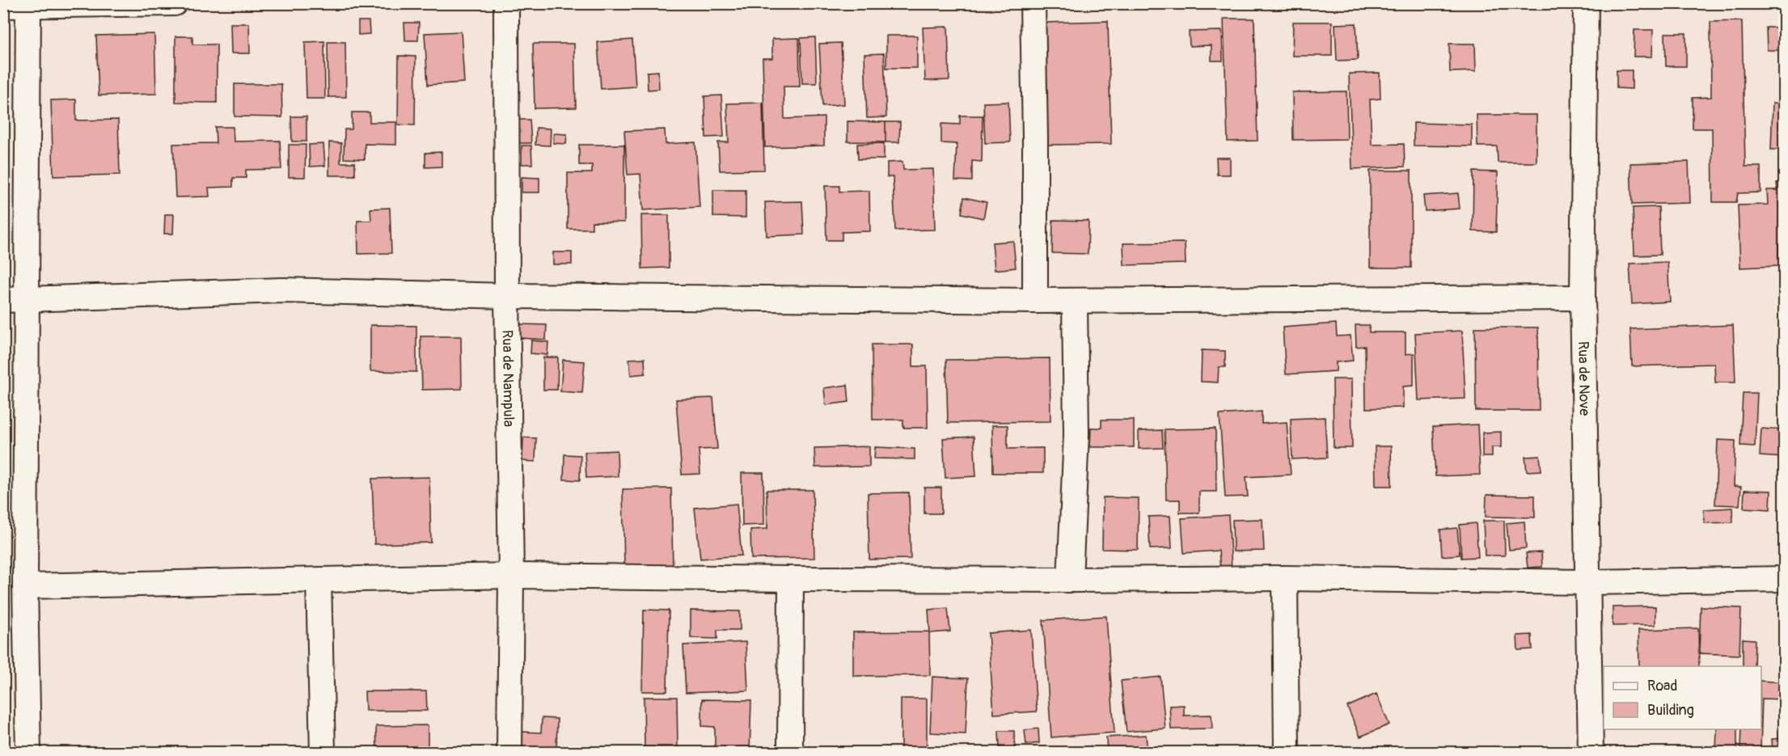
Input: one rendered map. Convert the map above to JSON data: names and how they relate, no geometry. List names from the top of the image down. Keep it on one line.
{"streets":{"street":["Rua de Nampula","Rua de Nove"]},"legend":["Road","Building"]}
